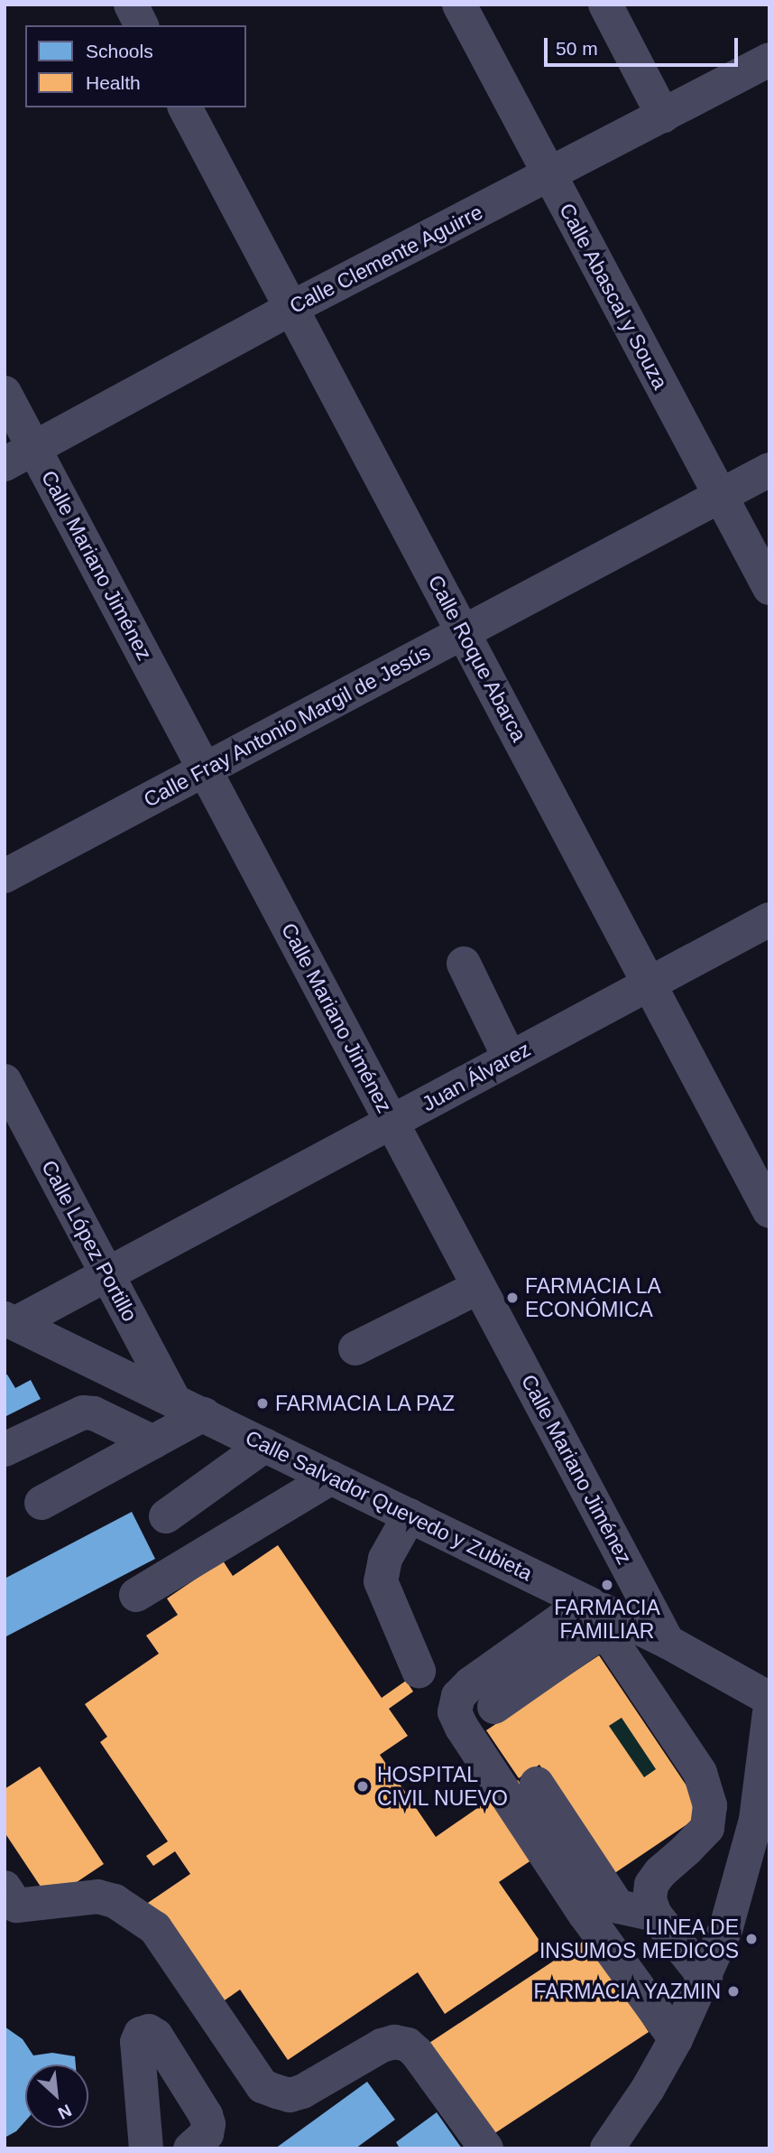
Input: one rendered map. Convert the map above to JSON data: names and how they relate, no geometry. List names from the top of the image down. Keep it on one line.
{"streets":{"street":["Calle Clemente Aguirre","Calle Abascal y Souza","Calle Mariano Jiménez","Calle Roque Abarca","Calle Fray Antonio Margil de Jesús","Juan Álvarez","Calle López Portillo","Calle Salvador Quevedo y Zubieta"]},"crossings":[["Calle Clemente Aguirre","Calle Abascal y Souza"],["Calle Clemente Aguirre","Calle Mariano Jiménez"],["Calle Clemente Aguirre","Calle Roque Abarca"],["Calle Abascal y Souza","Calle Fray Antonio Margil de Jesús"],["Calle Mariano Jiménez","Calle Fray Antonio Margil de Jesús"],["Calle Mariano Jiménez","Juan Álvarez"],["Calle Mariano Jiménez","Calle Salvador Quevedo y Zubieta"],["Calle Roque Abarca","Calle Fray Antonio Margil de Jesús"],["Calle Roque Abarca","Juan Álvarez"],["Juan Álvarez","Calle López Portillo"],["Juan Álvarez","Calle Salvador Quevedo y Zubieta"],["Calle López Portillo","Calle Salvador Quevedo y Zubieta"]],"places":["FARMACIA LA ECONÓMICA","FARMACIA LA PAZ","FARMACIA FAMILIAR","HOSPITAL CIVIL NUEVO","LINEA DE INSUMOS MEDICOS","FARMACIA YAZMIN"],"legend":["Schools","Health"],"scale_bar":"50 m","north":"bottom right"}
